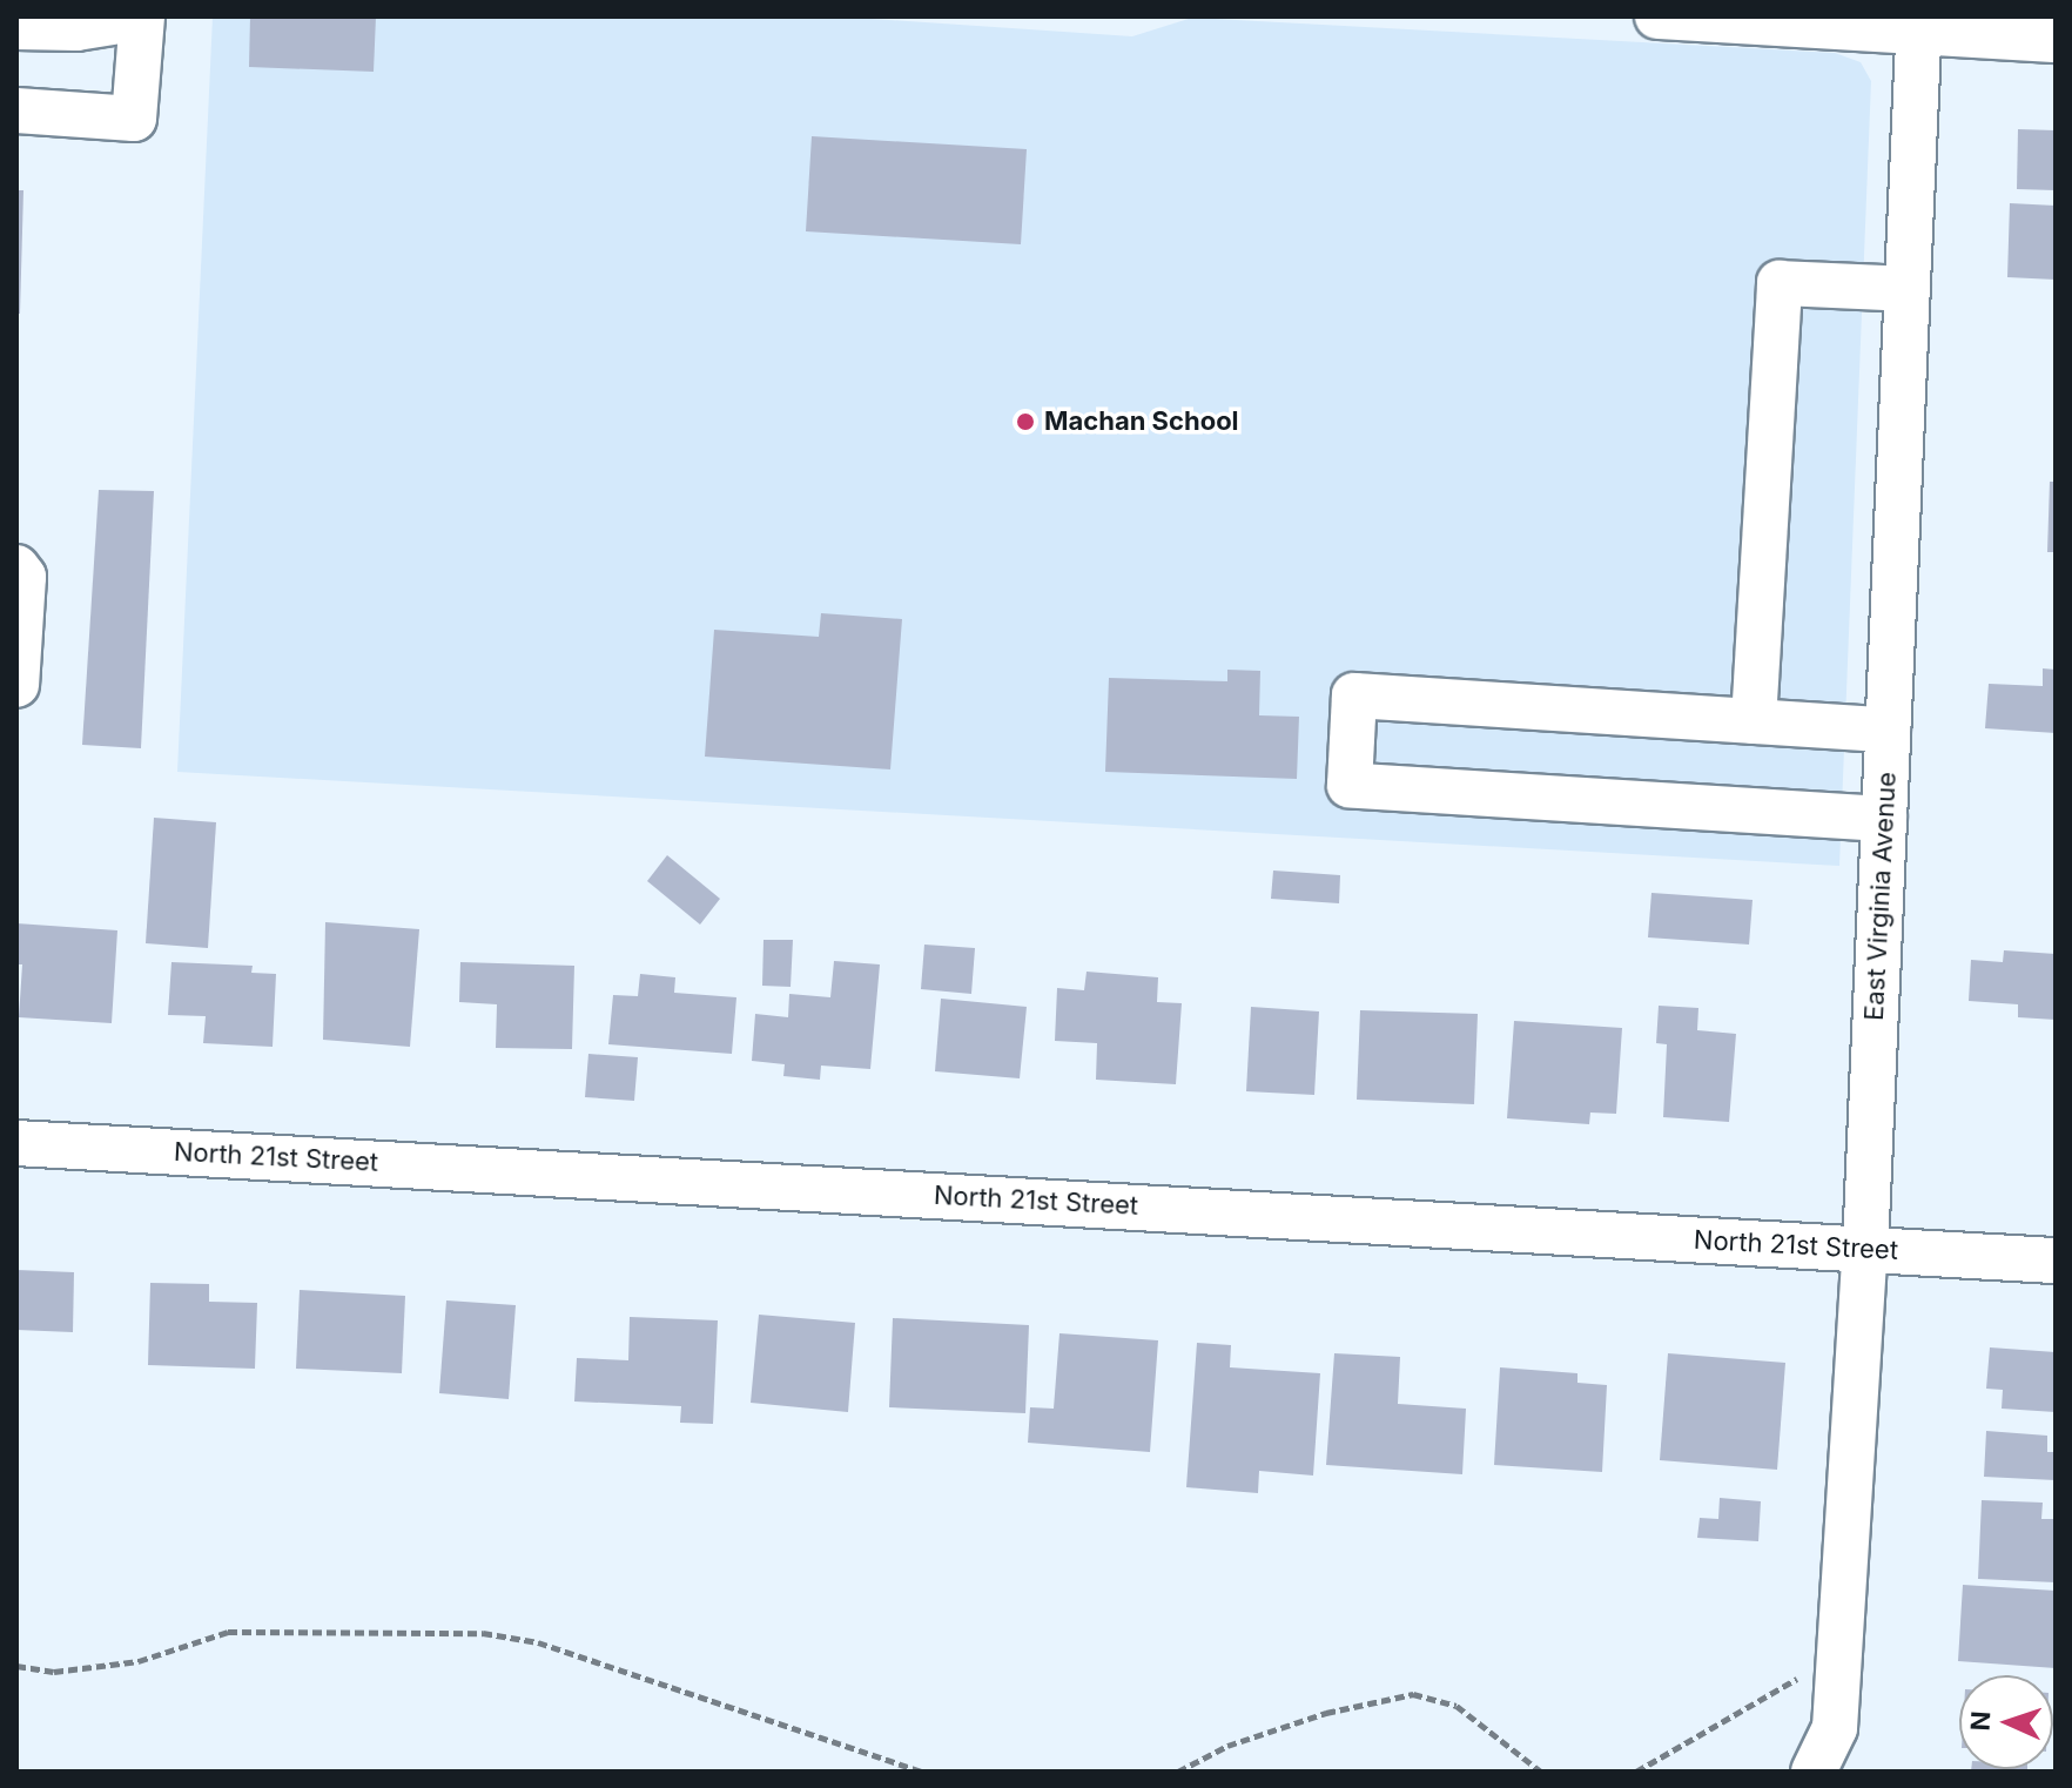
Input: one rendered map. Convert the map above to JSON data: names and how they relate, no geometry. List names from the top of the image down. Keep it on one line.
{"streets":{"street":["East Virginia Avenue","North 21st Street"]},"crossings":[["East Virginia Avenue","North 21st Street"]],"places":["Machan School"],"north":"left"}
